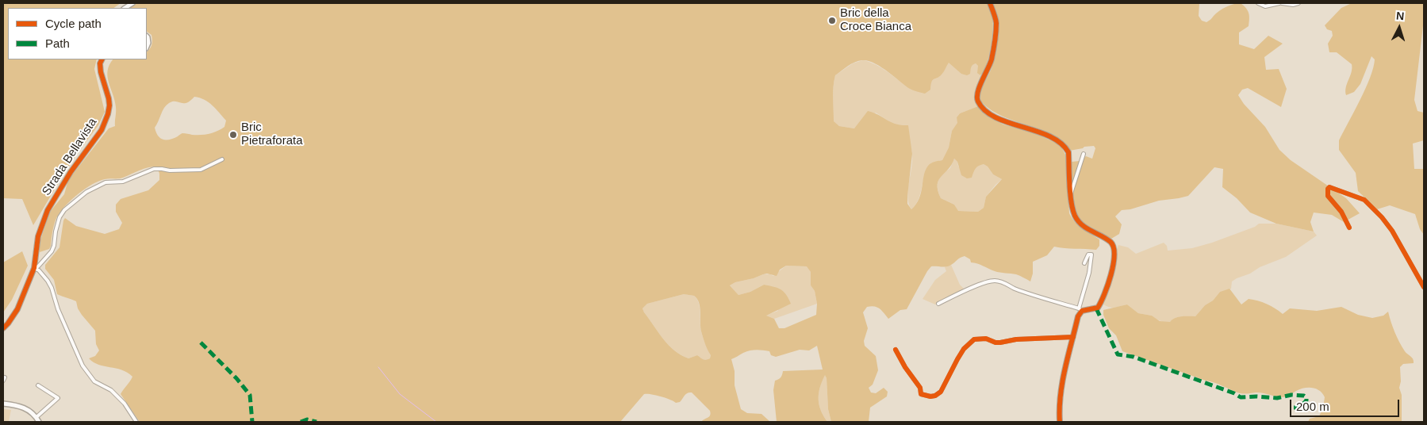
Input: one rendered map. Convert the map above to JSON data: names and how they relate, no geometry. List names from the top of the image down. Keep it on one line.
{"streets":{"street":["Strada Bellavista"]},"places":["Bric della Croce Bianca","Bric Pietraforata"],"legend":["Cycle path","Path"],"scale_bar":"200 m","north":"top"}
